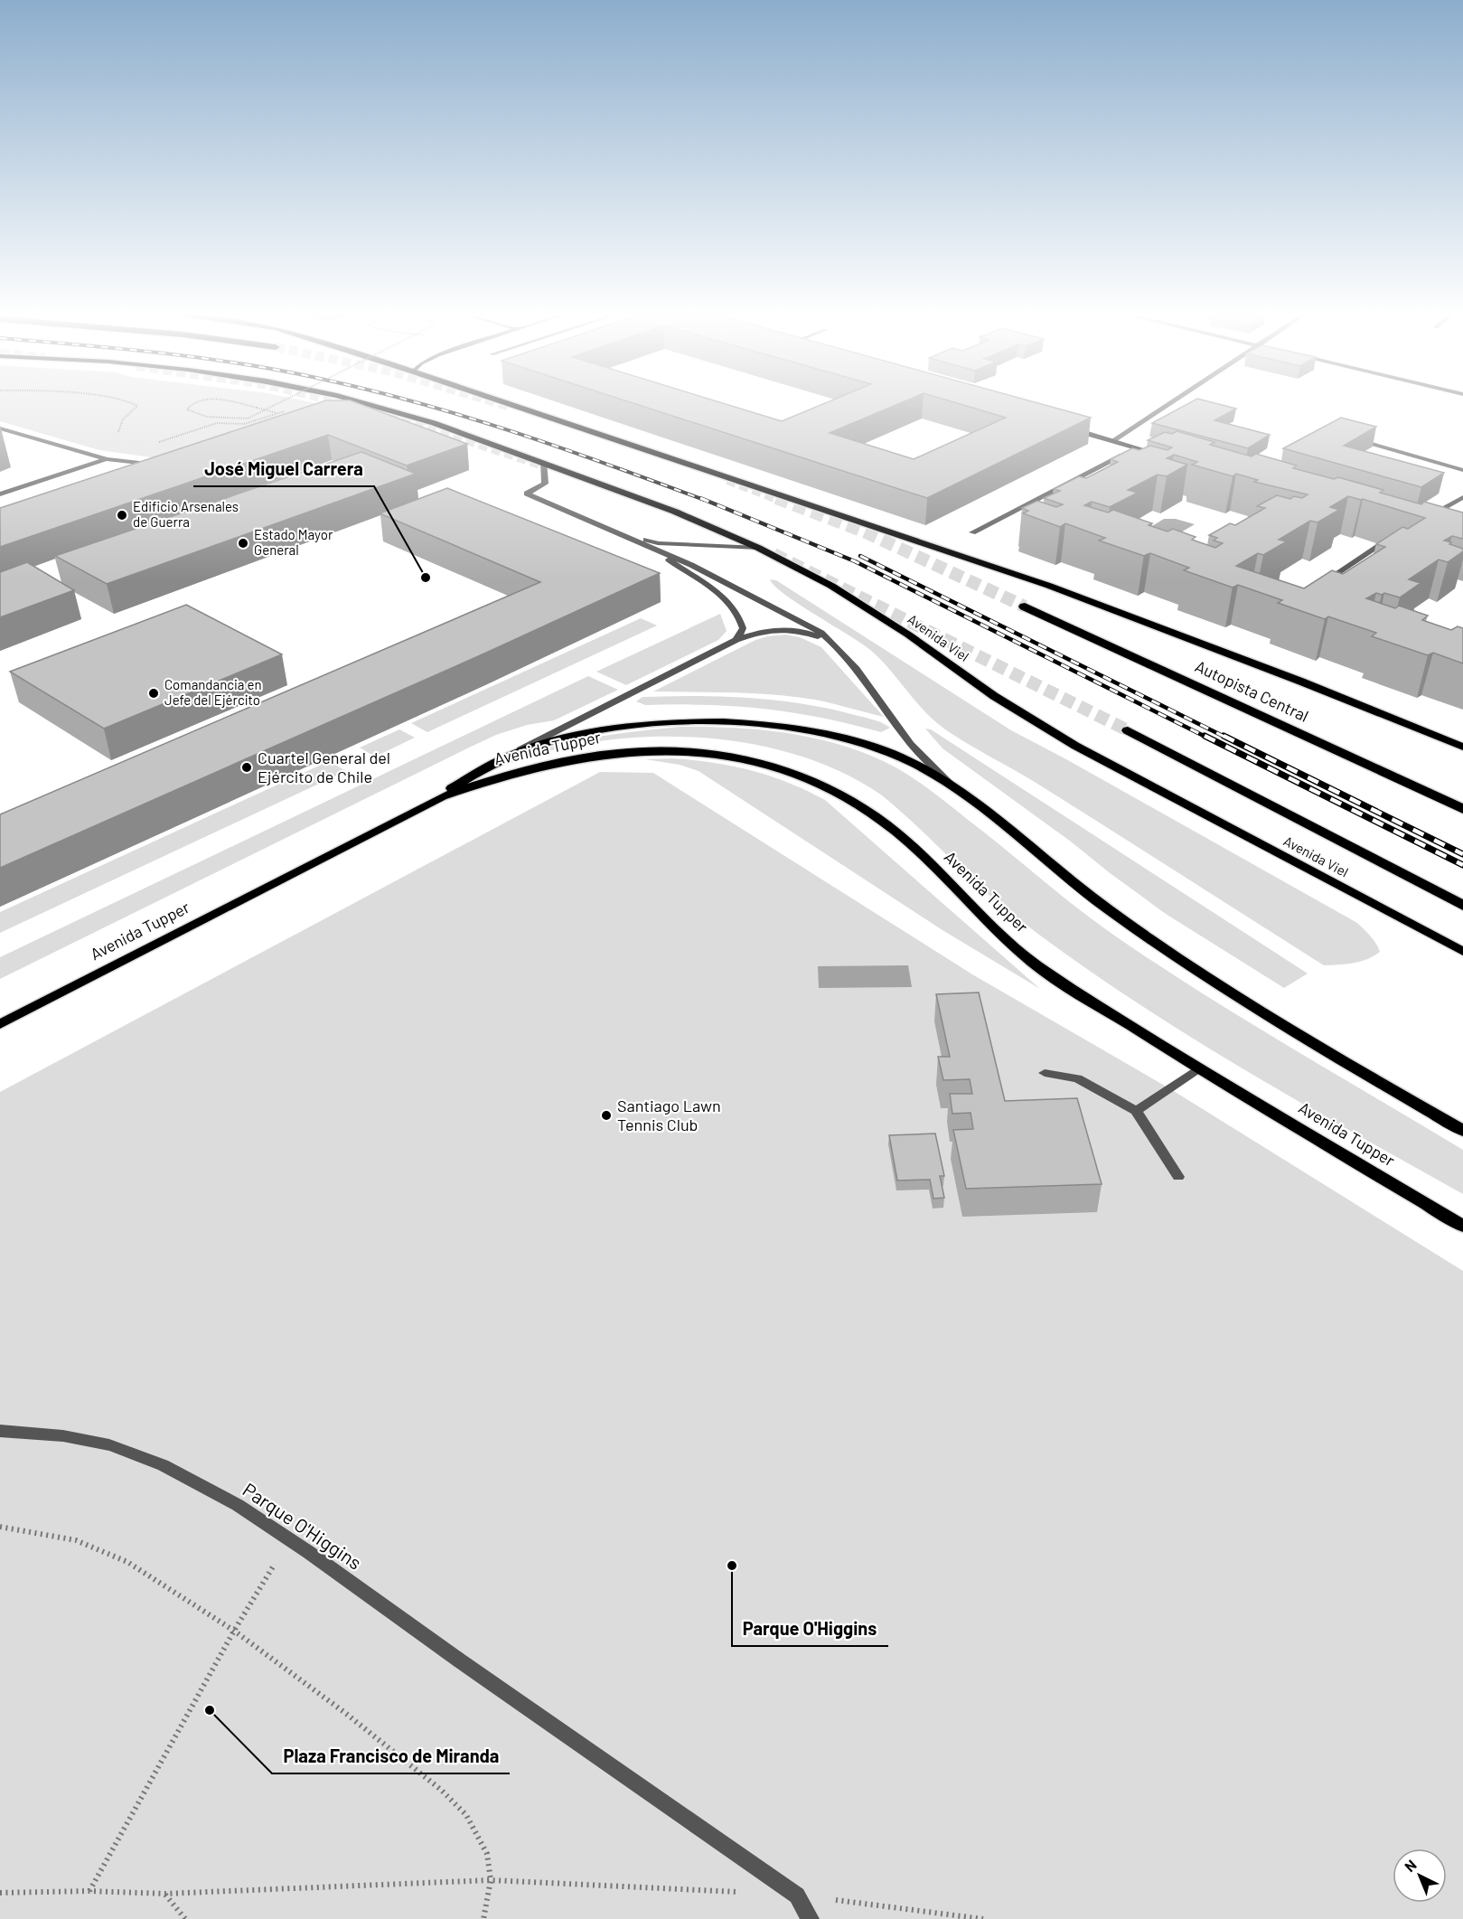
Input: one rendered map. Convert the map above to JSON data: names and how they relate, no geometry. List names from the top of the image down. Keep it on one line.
{"streets":{"highway":["Autopista Central"],"main road":["Avenida Viel","Avenida Tupper"],"street":["Parque O'Higgins"]},"places":["Edificio Arsenales de Guerra","Estado Mayor General","José Miguel Carrera","Comandancia en Jefe del Ejército","Cuartel General del Ejército de Chile","Santiago Lawn Tennis Club","Parque O'Higgins","Plaza Francisco de Miranda"],"north":"top left"}
